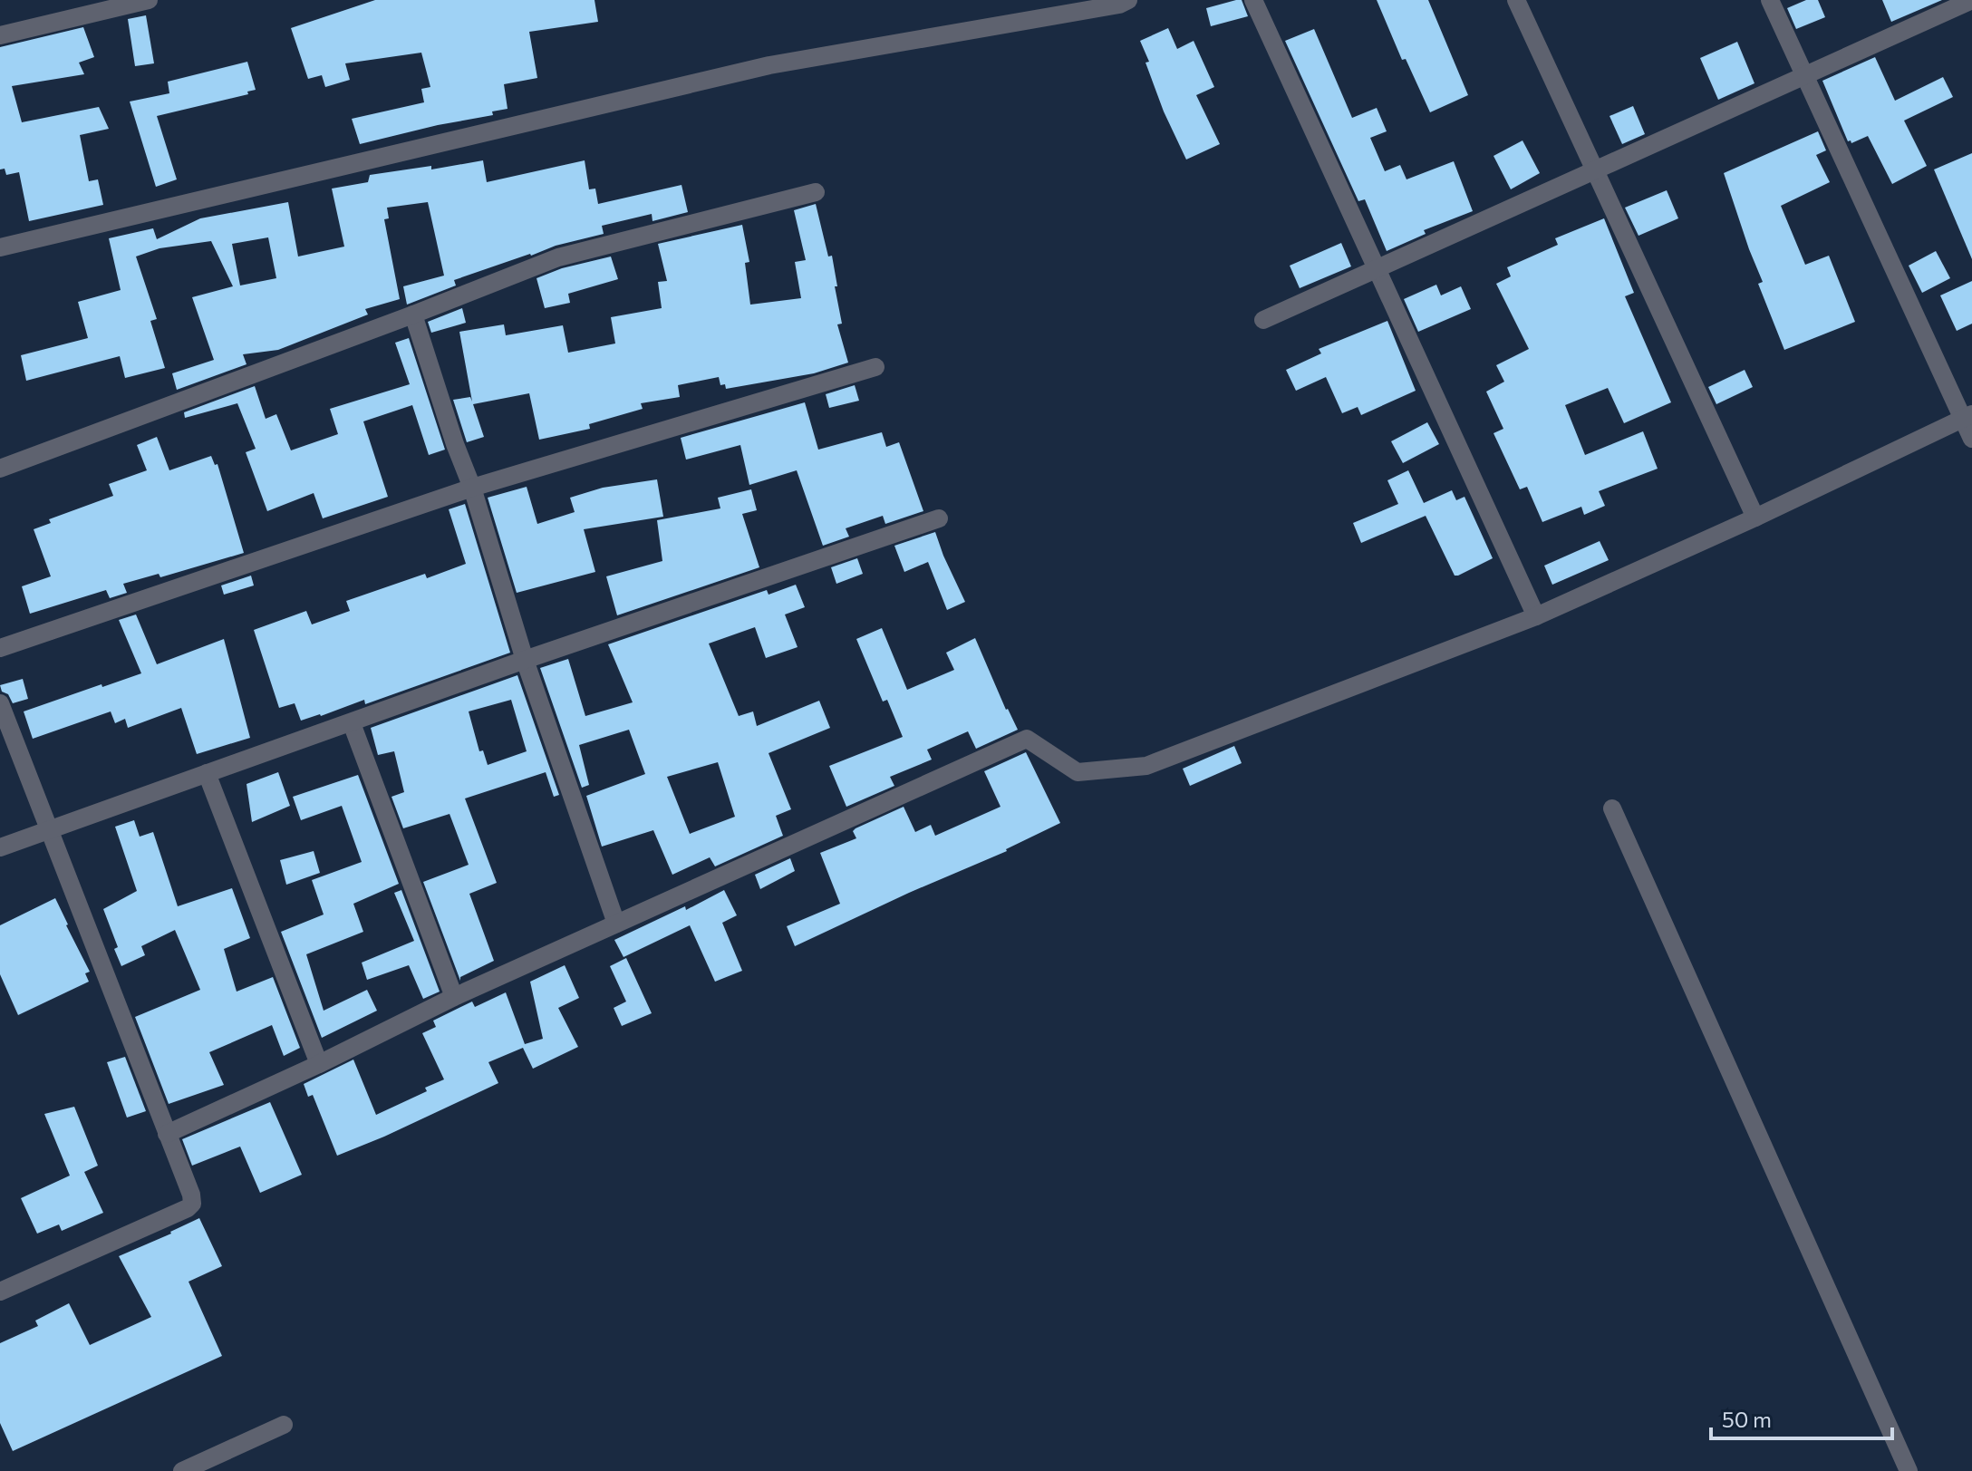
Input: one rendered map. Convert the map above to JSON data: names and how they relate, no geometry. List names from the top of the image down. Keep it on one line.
{"scale_bar":"50 m"}
